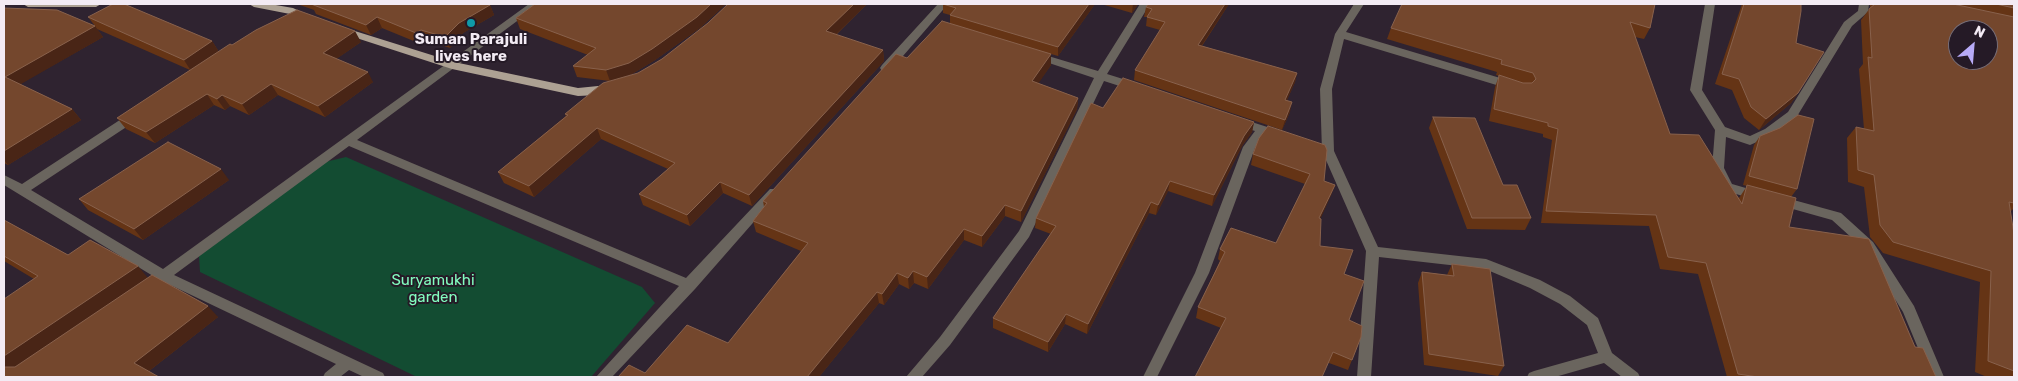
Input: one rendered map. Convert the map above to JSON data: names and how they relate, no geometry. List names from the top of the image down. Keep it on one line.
{"parks":["Suryamukhi garden"],"places":["Suman Parajuli lives here"],"north":"top right"}
